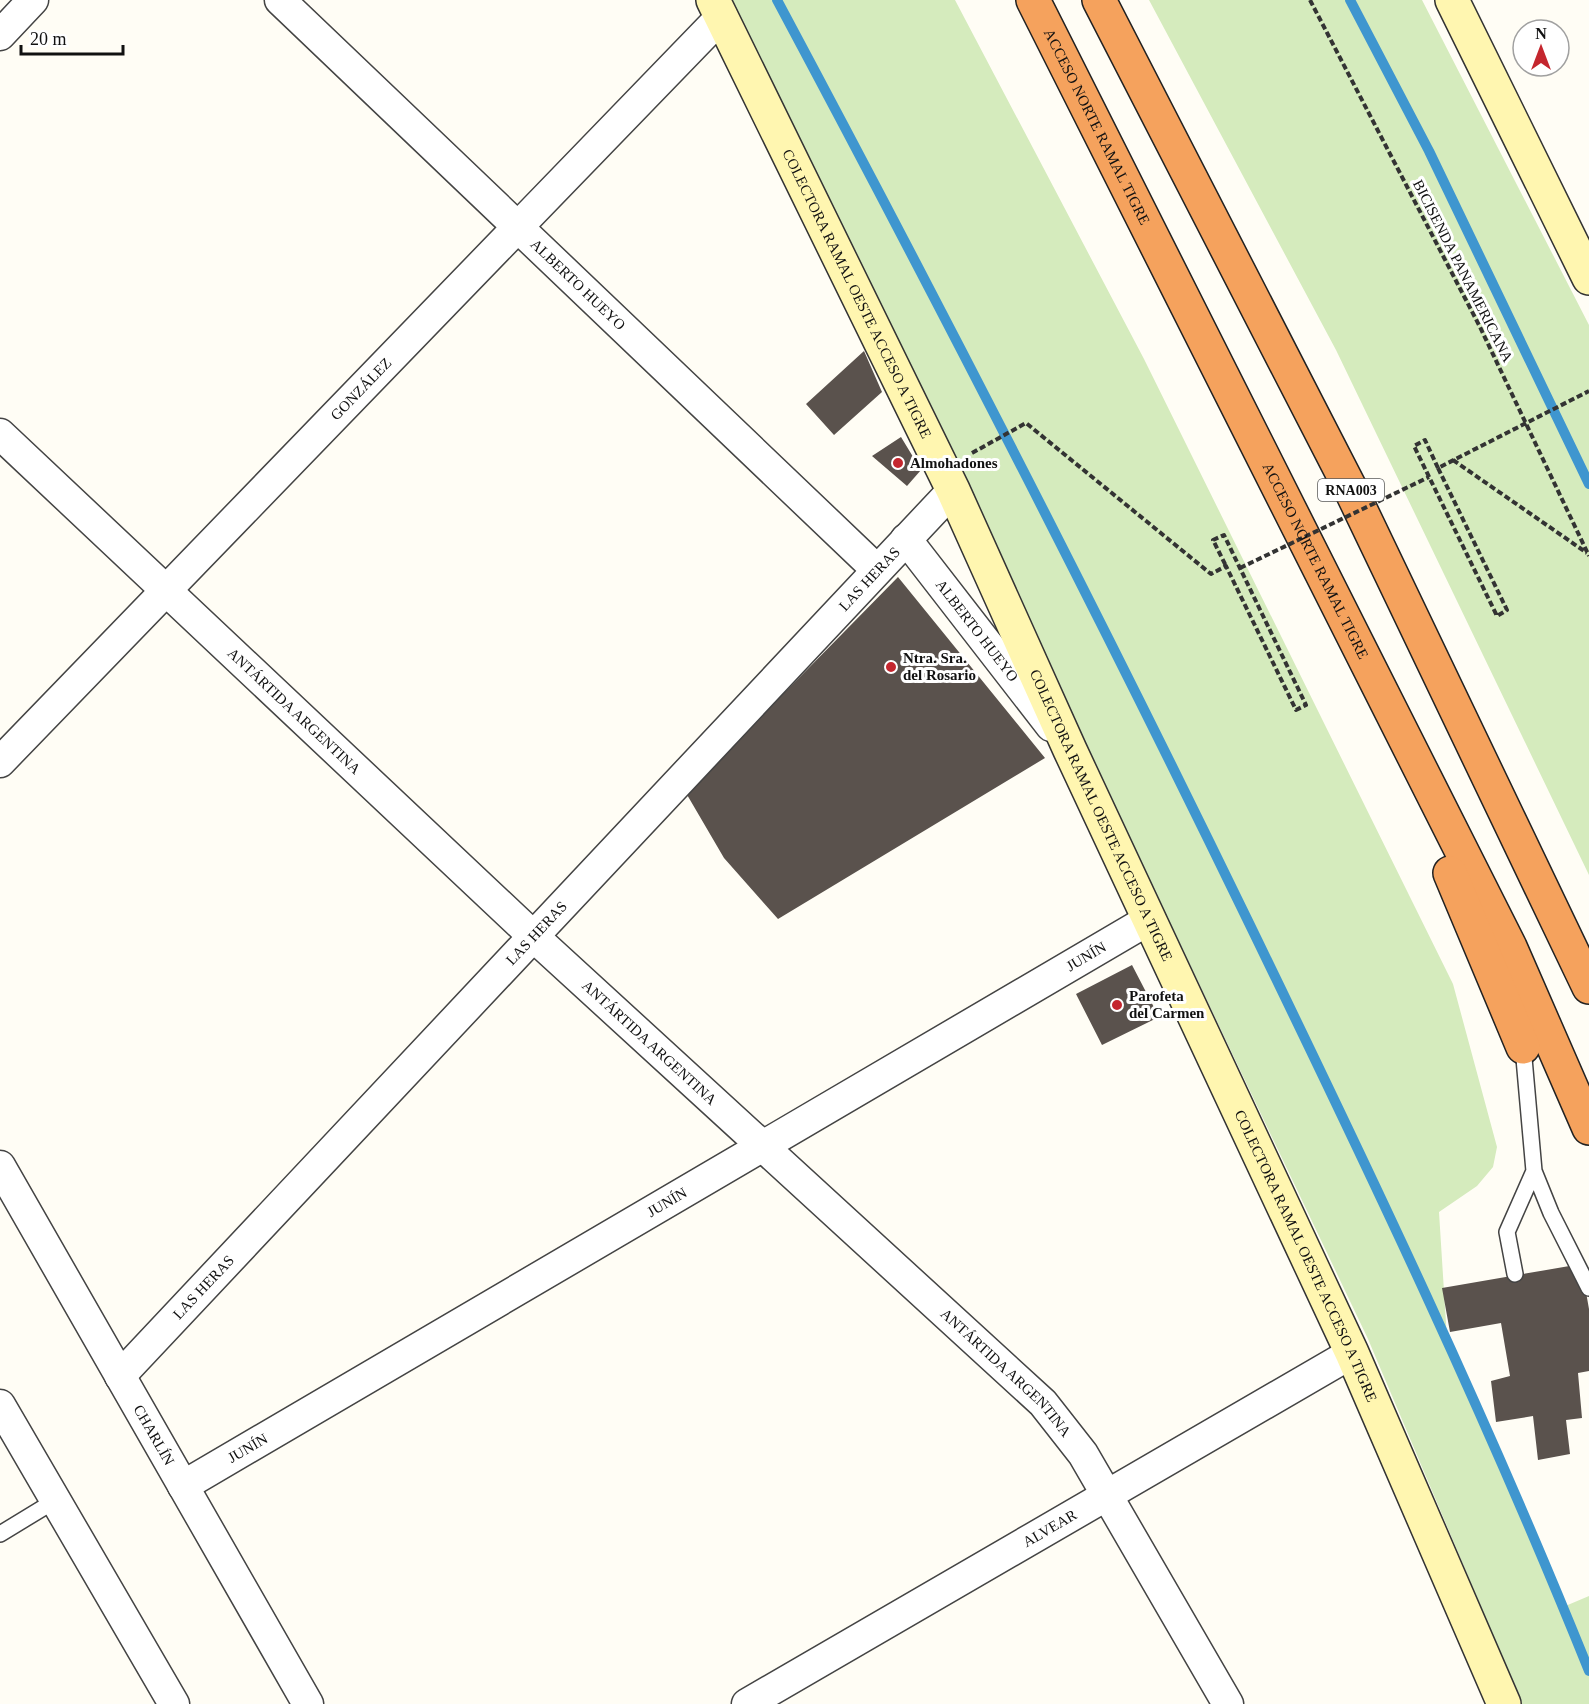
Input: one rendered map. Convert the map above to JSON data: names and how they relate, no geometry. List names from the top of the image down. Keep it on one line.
{"streets":{"highway":["ACCESO NORTE RAMAL TIGRE","RNA003"],"street":["ALBERTO HUEYO","COLECTORA RAMAL OESTE ACCESO A TIGRE","GONZÁLEZ","LAS HERAS","ANTÁRTIDA ARGENTINA","JUNÍN","CHARLÍN","ALVEAR"],"path":["BICISENDA PANAMERICANA"]},"crossings":[["ALBERTO HUEYO","COLECTORA RAMAL OESTE ACCESO A TIGRE"],["ALBERTO HUEYO","GONZÁLEZ"],["ALBERTO HUEYO","LAS HERAS"],["COLECTORA RAMAL OESTE ACCESO A TIGRE","GONZÁLEZ"],["COLECTORA RAMAL OESTE ACCESO A TIGRE","LAS HERAS"],["COLECTORA RAMAL OESTE ACCESO A TIGRE","JUNÍN"],["COLECTORA RAMAL OESTE ACCESO A TIGRE","ALVEAR"],["GONZÁLEZ","ANTÁRTIDA ARGENTINA"],["LAS HERAS","ANTÁRTIDA ARGENTINA"],["LAS HERAS","CHARLÍN"],["ANTÁRTIDA ARGENTINA","JUNÍN"],["ANTÁRTIDA ARGENTINA","ALVEAR"],["JUNÍN","CHARLÍN"]],"places":["Almohadones","Ntra. Sra. del Rosario","Parofeta del Carmen"],"scale_bar":"20 m","north":"top"}
